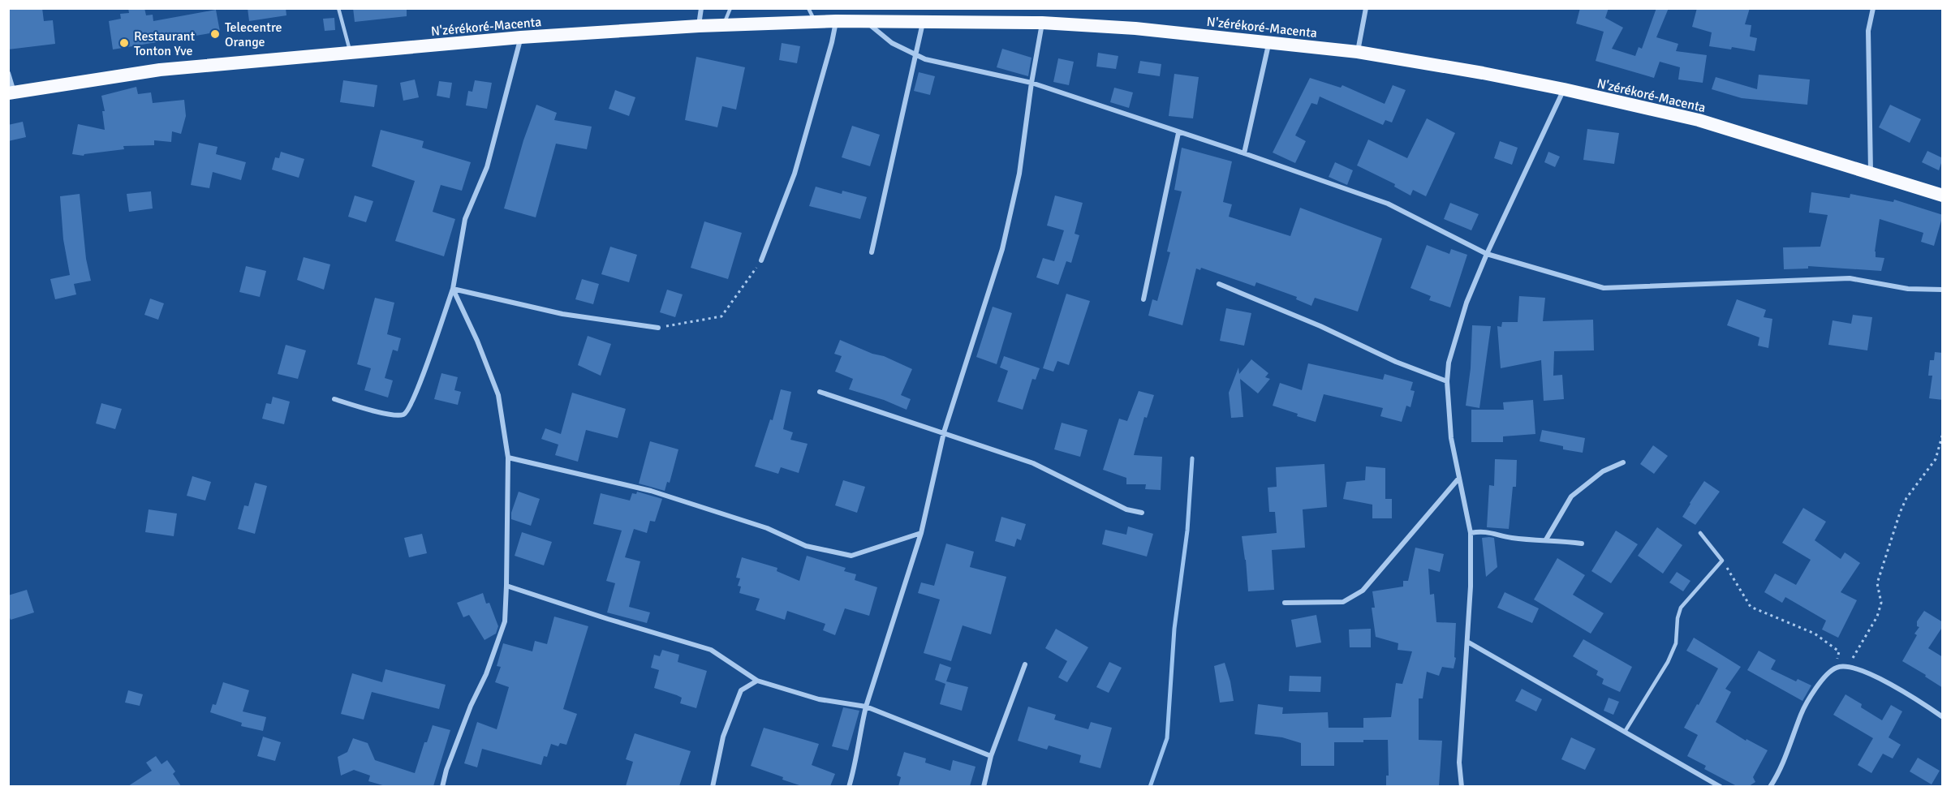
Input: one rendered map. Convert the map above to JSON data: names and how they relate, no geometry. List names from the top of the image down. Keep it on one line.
{"streets":{"highway":["N'zérékoré-Macenta"]},"places":["Telecentre Orange","Restaurant Tonton Yve"]}
